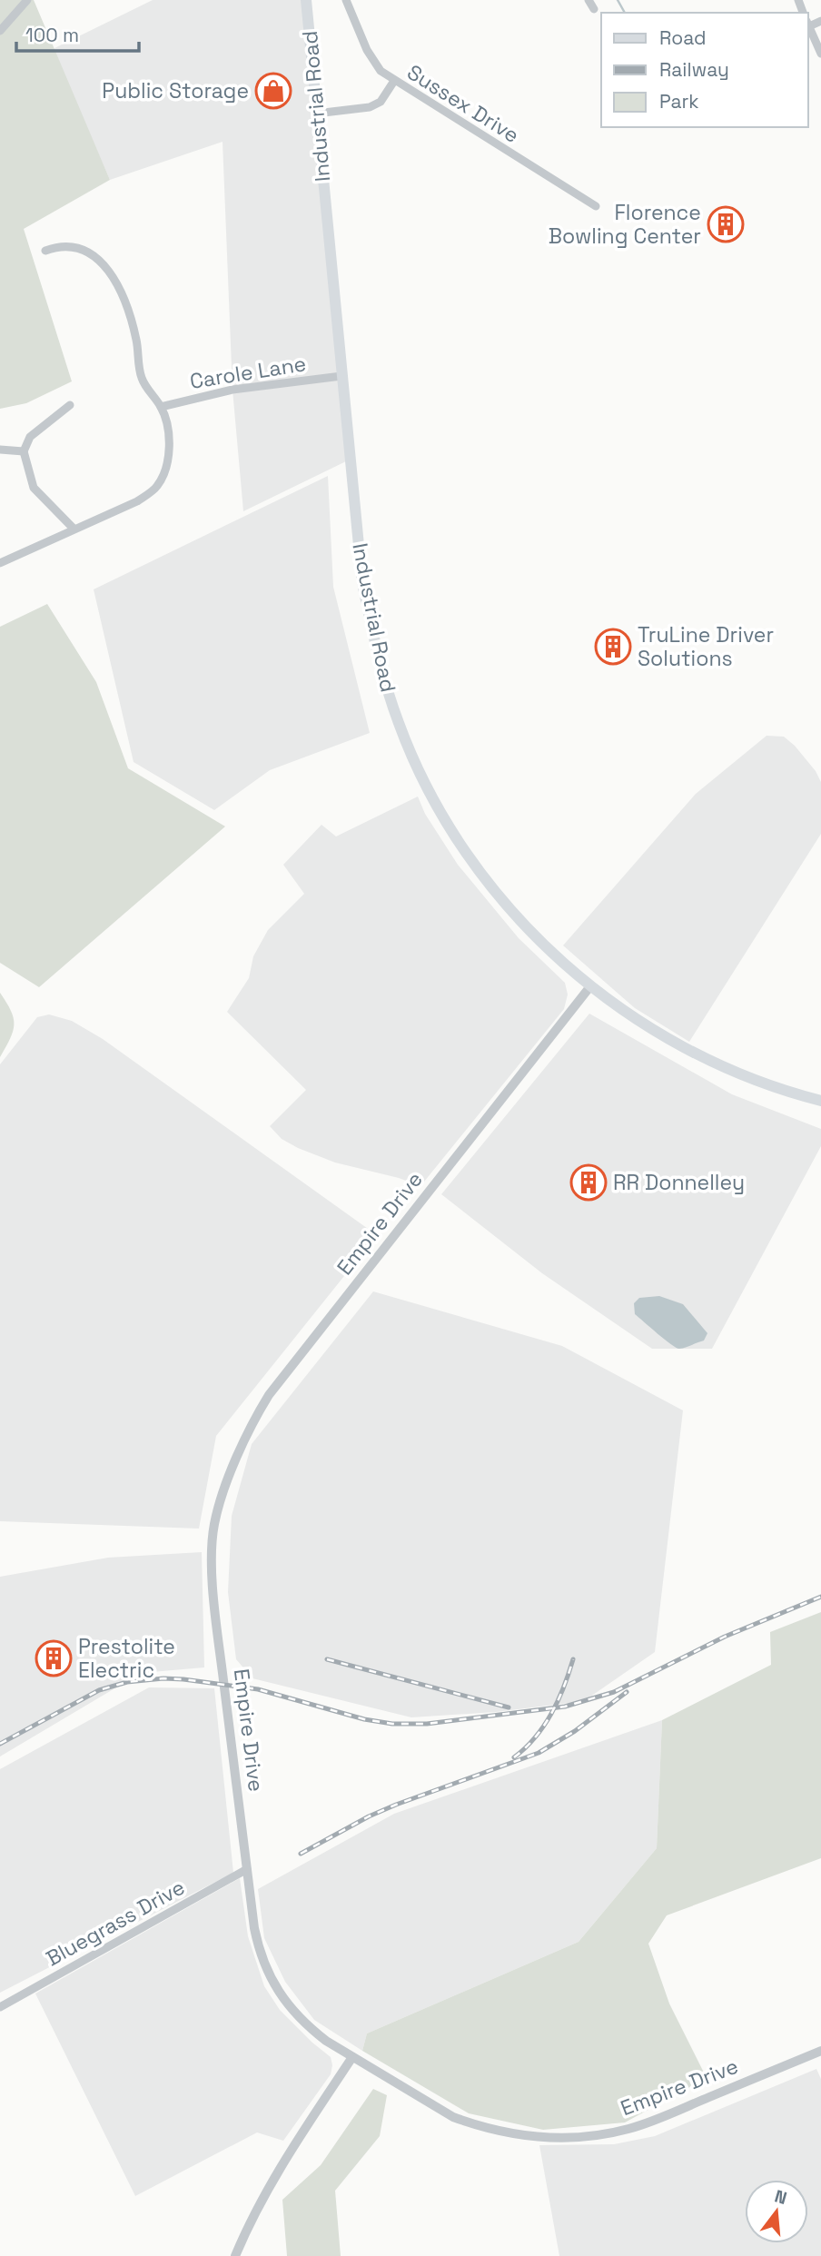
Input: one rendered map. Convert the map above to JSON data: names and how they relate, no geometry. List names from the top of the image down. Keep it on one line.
{"streets":{"main road":["Industrial Road"],"street":["Sussex Drive","Carole Lane","Empire Drive","Bluegrass Drive"]},"crossings":[["Industrial Road","Carole Lane"],["Industrial Road","Empire Drive"],["Empire Drive","Bluegrass Drive"]],"places":{"shop":["Public Storage"],"building":["Florence Bowling Center","TruLine Driver Solutions","RR Donnelley","Prestolite Electric"]},"legend":["Road","Railway","Park"],"scale_bar":"100 m","north":"top"}
